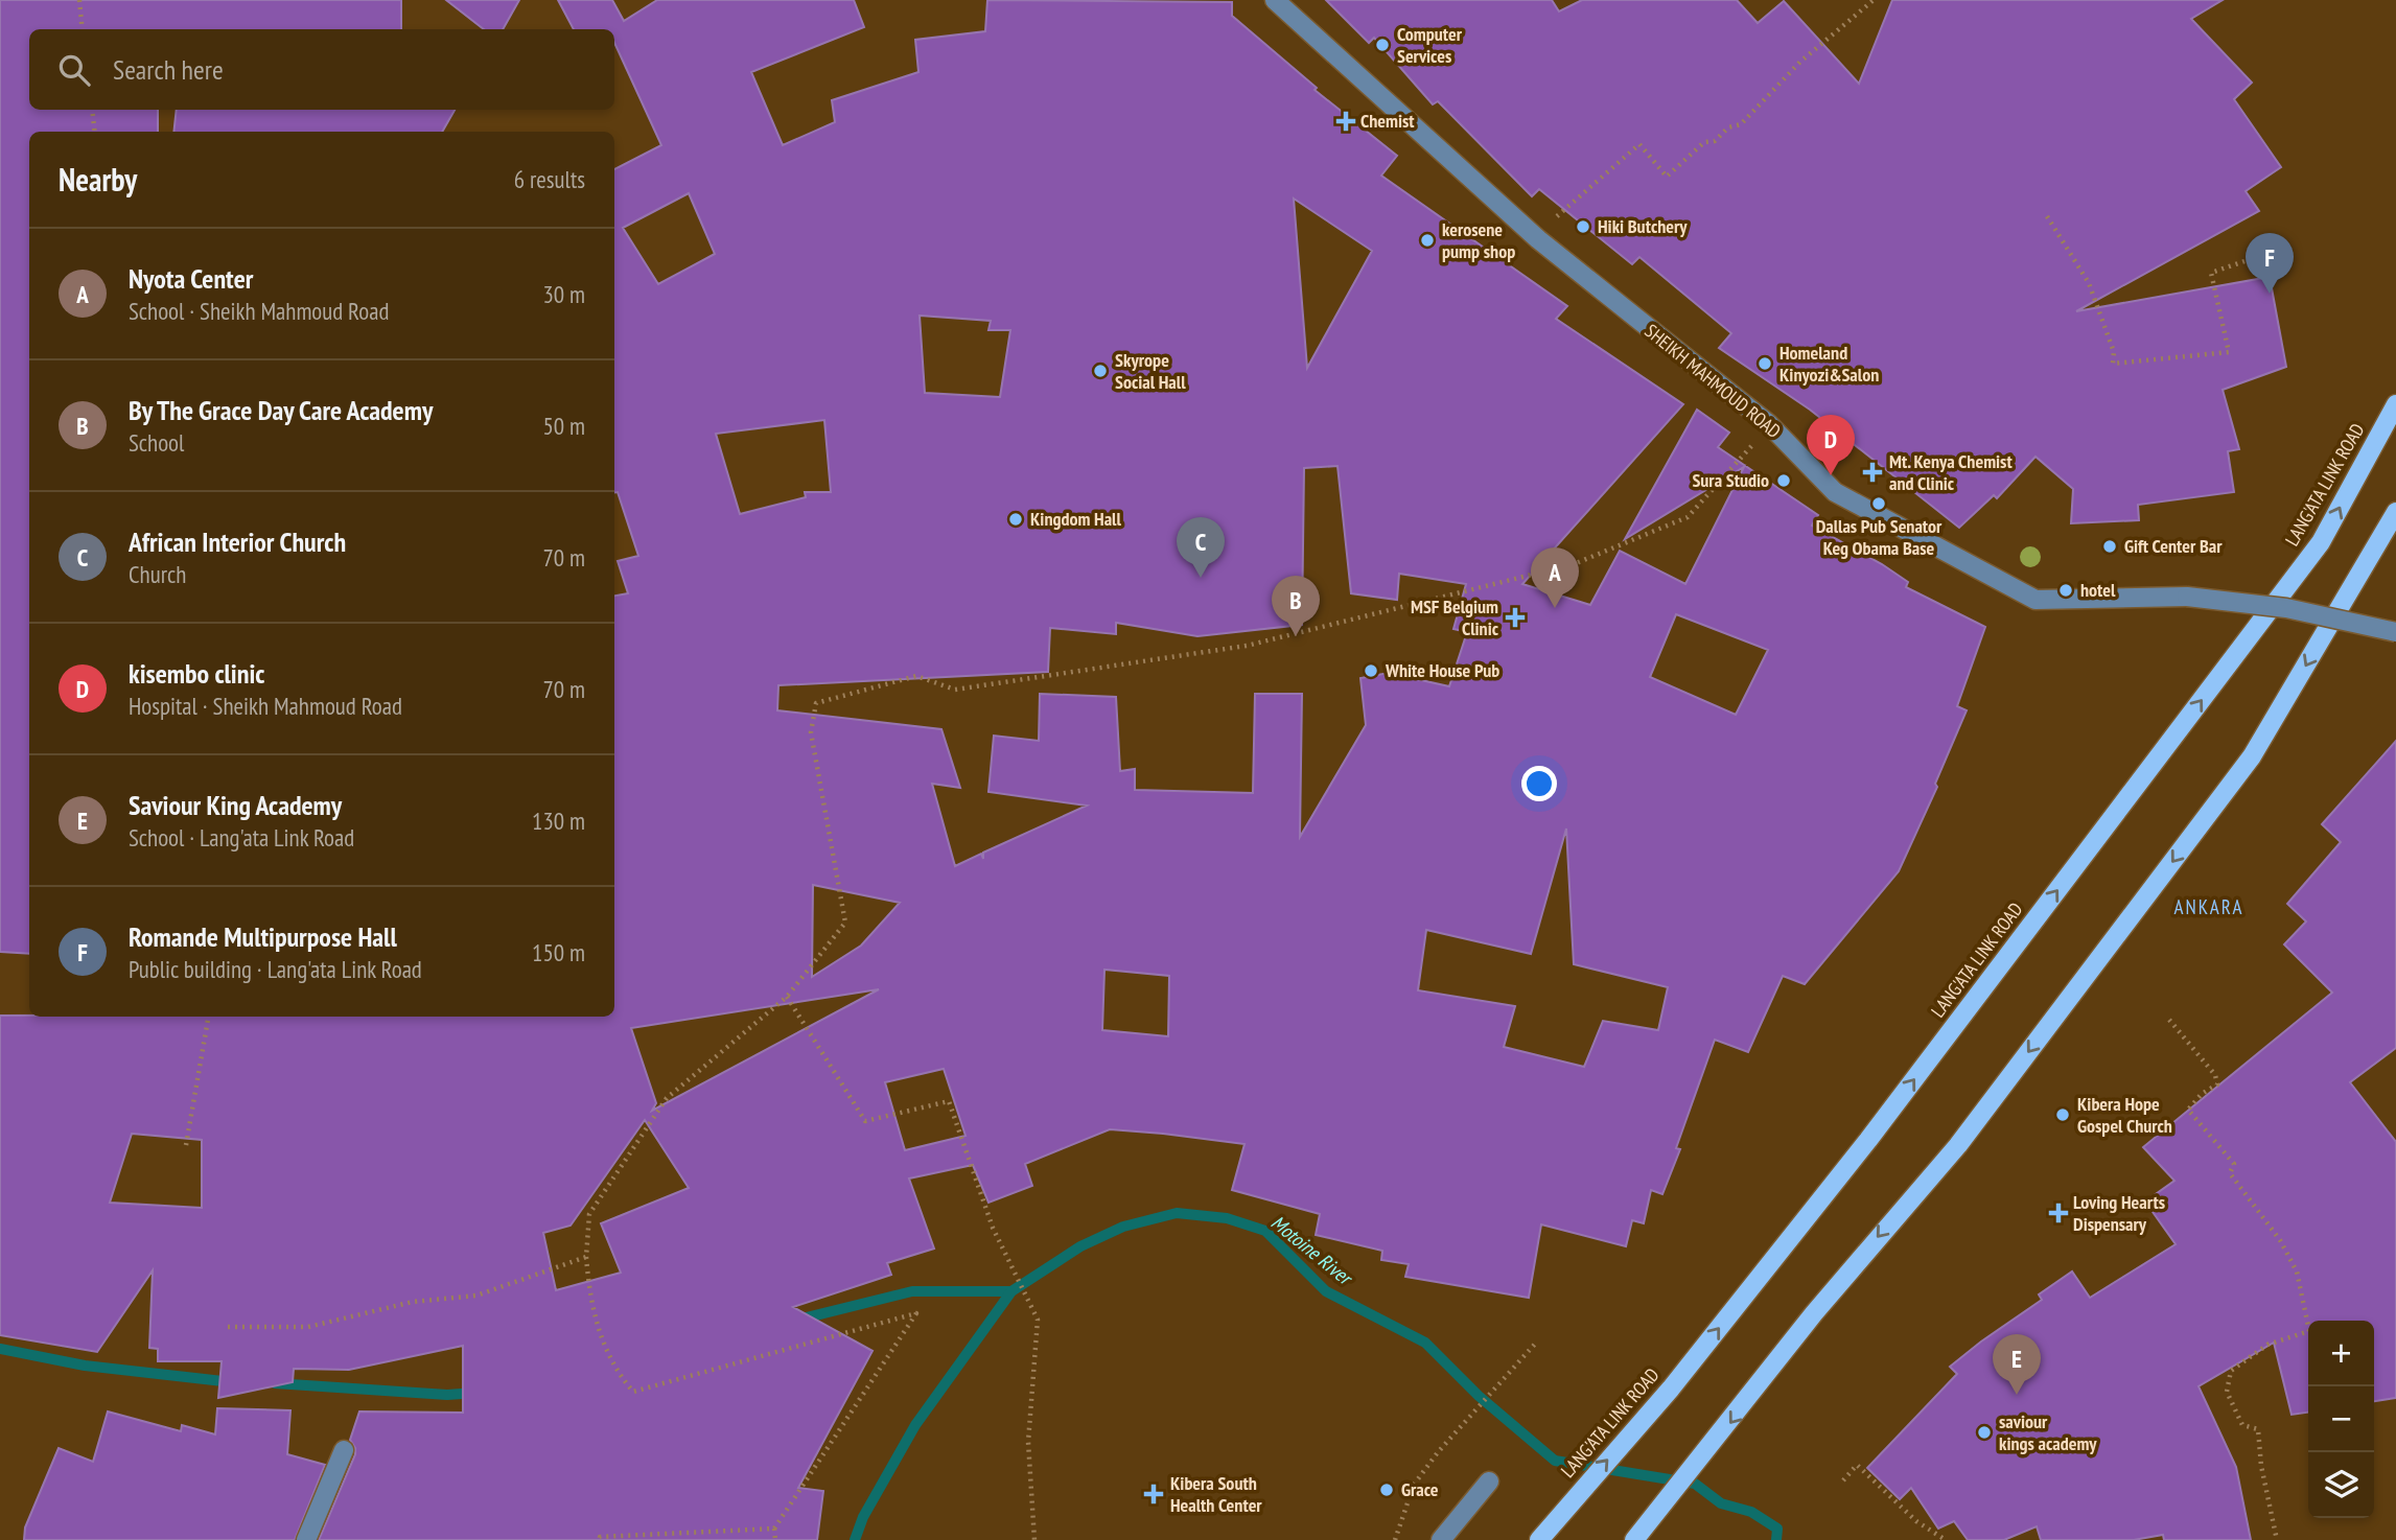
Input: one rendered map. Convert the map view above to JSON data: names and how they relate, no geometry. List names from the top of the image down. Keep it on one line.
{"streets":{"main road":["LANG'ATA LINK ROAD"],"street":["SHEIKH MAHMOUD ROAD"]},"districts":["ANKARA"],"water":["Motoine River"],"places":{"other":["Computer Services","Hiki Butchery","kerosene pump shop","Homeland Kinyozi&Salon","Skyrope Social Hall","Sura Studio","Dallas Pub Senator Keg Obama Base","Kingdom Hall","Gift Center Bar","hotel","White House Pub","Kibera Hope Gospel Church","saviour kings academy","Grace"],"health":["Chemist","Mt. Kenya Chemist and Clinic","MSF Belgium Clinic","Loving Hearts Dispensary","Kibera South Health Center"]},"page":{"search":"Search here","heading":["Nearby","6 results"],"list":[{"mark":"A","name":"Nyota Center","note":"School · Sheikh Mahmoud Road","value":"30 m"},{"mark":"B","name":"By The Grace Day Care Academy","note":"School","value":"50 m"},{"mark":"C","name":"African Interior Church","note":"Church","value":"70 m"},{"mark":"D","name":"kisembo clinic","note":"Hospital · Sheikh Mahmoud Road","value":"70 m"},{"mark":"E","name":"Saviour King Academy","note":"School · Lang'ata Link Road","value":"130 m"},{"mark":"F","name":"Romande Multipurpose Hall","note":"Public building · Lang'ata Link Road","value":"150 m"}],"pins":["F","D","C","A","B","E"],"map_buttons":["+","−"]}}
